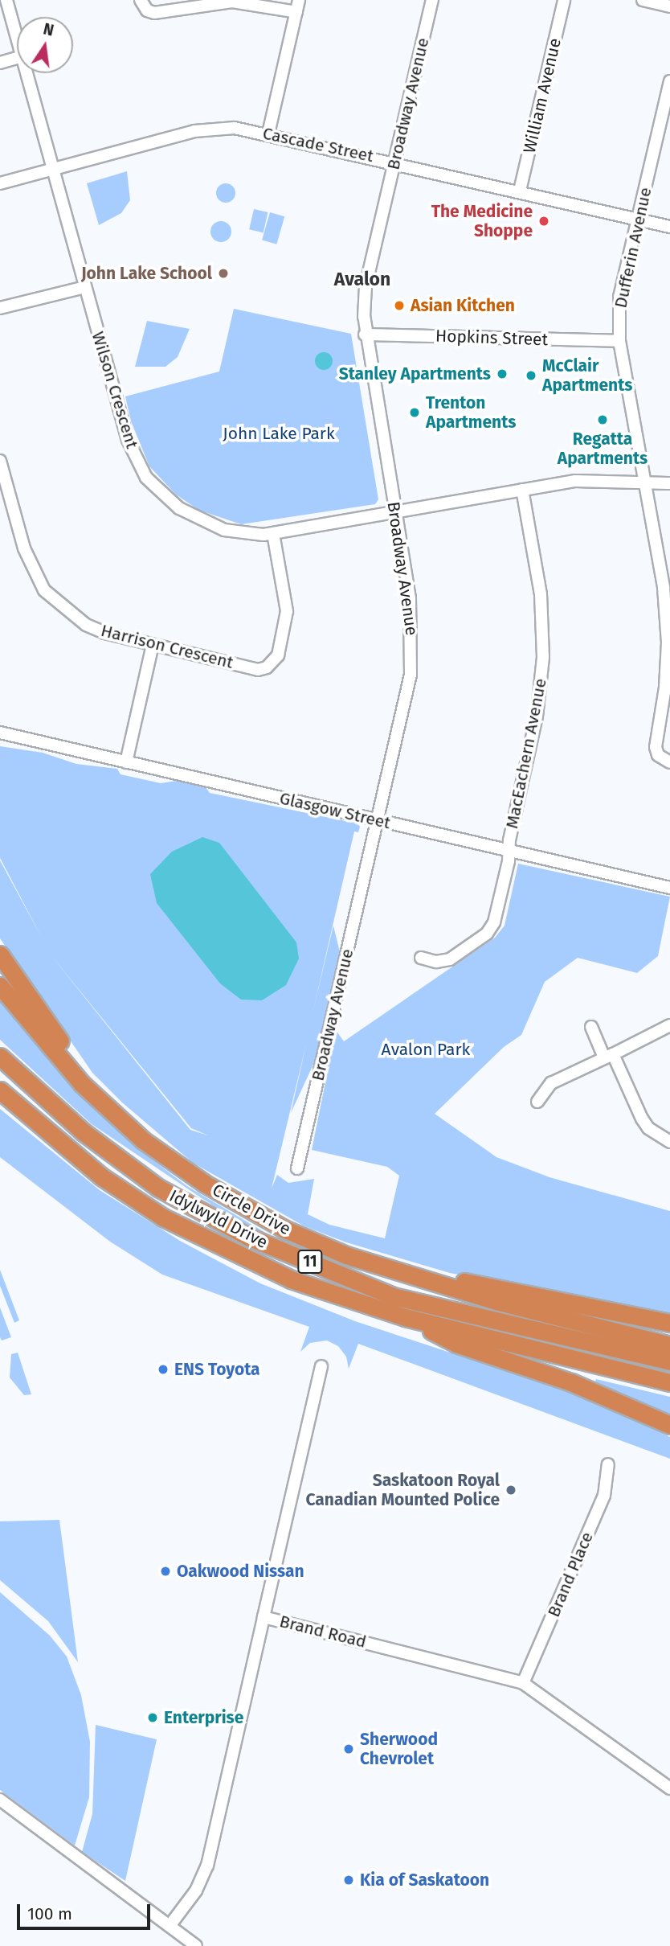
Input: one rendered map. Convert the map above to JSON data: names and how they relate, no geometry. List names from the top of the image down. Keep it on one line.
{"streets":{"highway":["Circle Drive","Idylwyld Drive","11"],"street":["William Avenue","Broadway Avenue","Cascade Street","Dufferin Avenue","Hopkins Street","Wilson Crescent","Harrison Crescent","MacEachern Avenue","Glasgow Street","Brand Place","Brand Road"]},"crossings":[["William Avenue","Cascade Street"],["Broadway Avenue","Cascade Street"],["Broadway Avenue","Hopkins Street"],["Broadway Avenue","Wilson Crescent"],["Broadway Avenue","Glasgow Street"],["Cascade Street","Dufferin Avenue"],["Cascade Street","Wilson Crescent"],["Dufferin Avenue","Hopkins Street"],["Dufferin Avenue","Wilson Crescent"],["Wilson Crescent","Harrison Crescent"],["Wilson Crescent","MacEachern Avenue"],["MacEachern Avenue","Glasgow Street"],["Brand Place","Brand Road"]],"districts":["Avalon"],"parks":["John Lake Park","Avalon Park"],"places":["The Medicine Shoppe","John Lake School","Asian Kitchen","Stanley Apartments","McClair Apartments","Trenton Apartments","Regatta Apartments","ENS Toyota","Saskatoon Royal Canadian Mounted Police","Oakwood Nissan","Enterprise","Sherwood Chevrolet","Kia of Saskatoon"],"scale_bar":"100 m","north":"top"}
